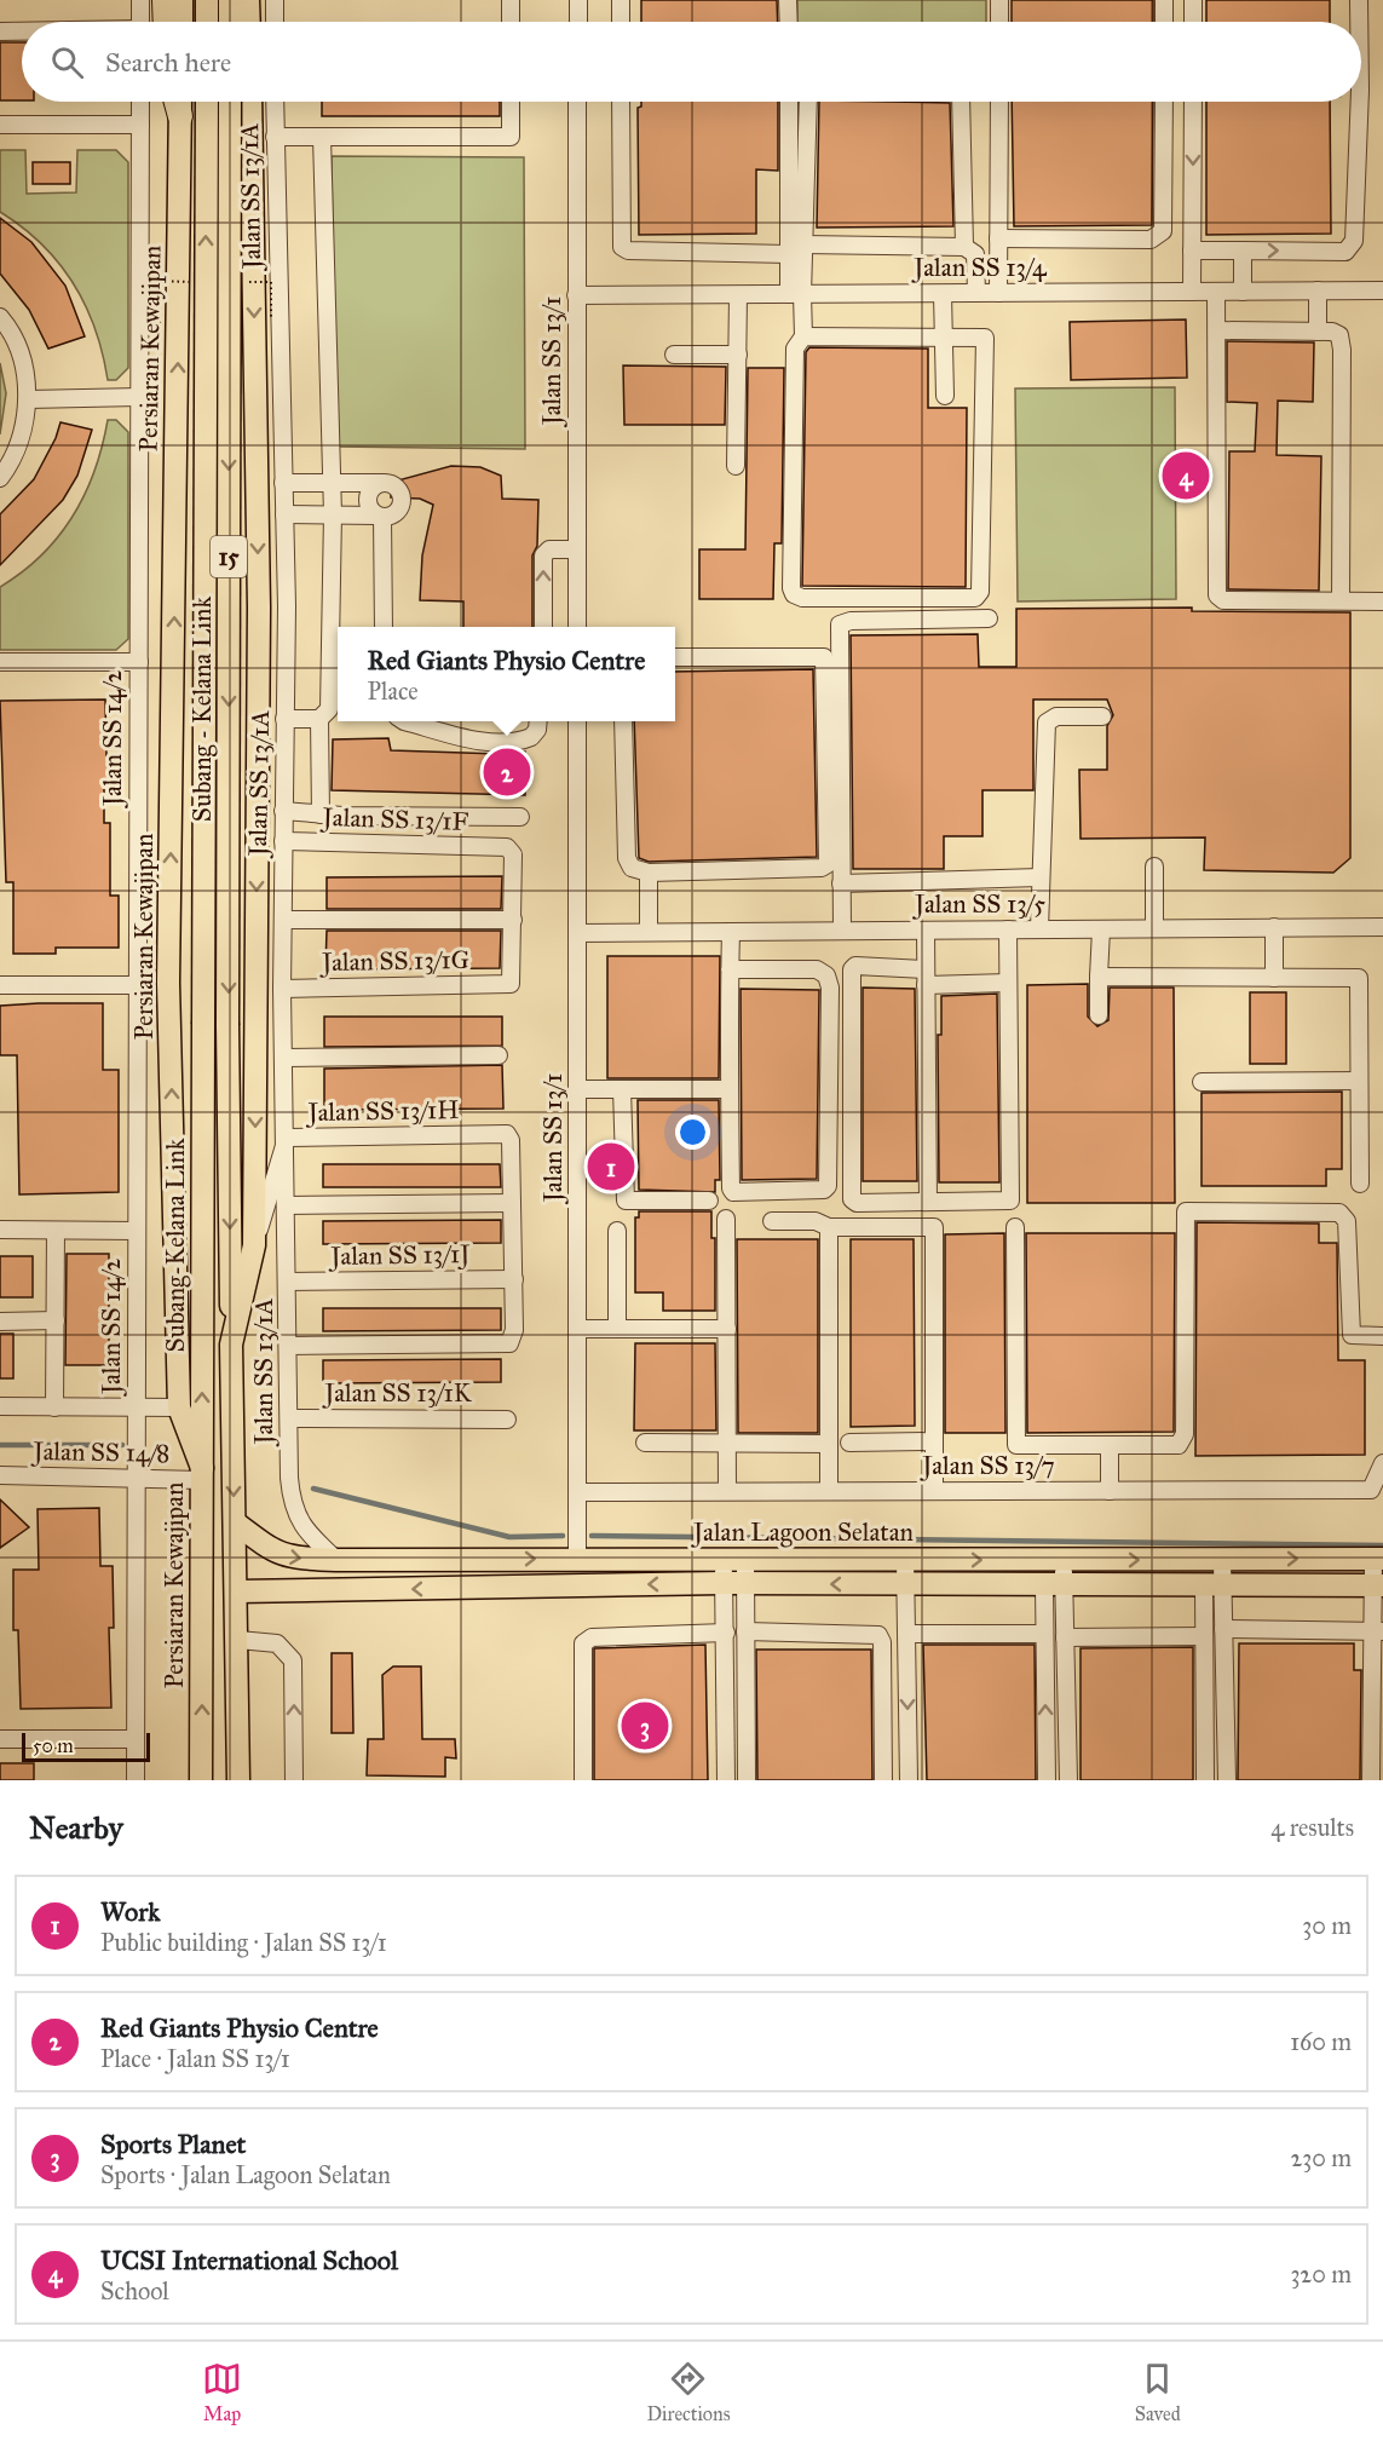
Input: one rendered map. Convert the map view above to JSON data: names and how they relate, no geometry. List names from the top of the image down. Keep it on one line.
{"streets":{"main road":["Persiaran Kewajipan","15","Subang - Kelana Link","Subang-Kelana Link","Jalan Lagoon Selatan"],"street":["Jalan SS 13/1A","Jalan SS 13/4","Jalan SS 13/1","Jalan SS 14/2","Jalan SS 13/1F","Jalan SS 13/5","Jalan SS 13/1G","Jalan SS 13/1H","Jalan SS 13/1J","Jalan SS 13/1K","Jalan SS 14/8","Jalan SS 13/7"]},"crossings":[["Jalan SS 13/1A","Jalan SS 13/1F"],["Jalan SS 13/1A","Jalan SS 13/1G"],["Jalan SS 13/1A","Jalan SS 13/1H"],["Jalan SS 13/1A","Jalan SS 13/1J"],["Jalan SS 13/1A","Jalan SS 13/1K"],["Jalan SS 13/1A","Jalan Lagoon Selatan"],["Jalan SS 13/4","Jalan SS 13/1"],["Persiaran Kewajipan","Subang-Kelana Link"],["Persiaran Kewajipan","Jalan SS 14/8"],["Jalan SS 13/1","Jalan SS 13/5"],["Jalan SS 13/1","Jalan SS 13/7"],["Jalan SS 13/1","Jalan Lagoon Selatan"],["Subang - Kelana Link","Subang-Kelana Link"],["Jalan SS 14/2","Jalan SS 14/8"],["Jalan SS 13/1F","Jalan SS 13/1G"],["Subang-Kelana Link","Jalan SS 14/8"]],"scale_bar":"50 m","page":{"search":"Search here","pins":["4","2","1","3"],"popup":["Red Giants Physio Centre","Place"],"scale":"50 m","heading":["Nearby","4 results"],"list":[{"mark":"1","name":"Work","note":"Public building · Jalan SS 13/1","value":"30 m"},{"mark":"2","name":"Red Giants Physio Centre","note":"Place · Jalan SS 13/1","value":"160 m"},{"mark":"3","name":"Sports Planet","note":"Sports · Jalan Lagoon Selatan","value":"230 m"},{"mark":"4","name":"UCSI International School","note":"School","value":"320 m"}],"nav":["Map","Directions","Saved"]}}
